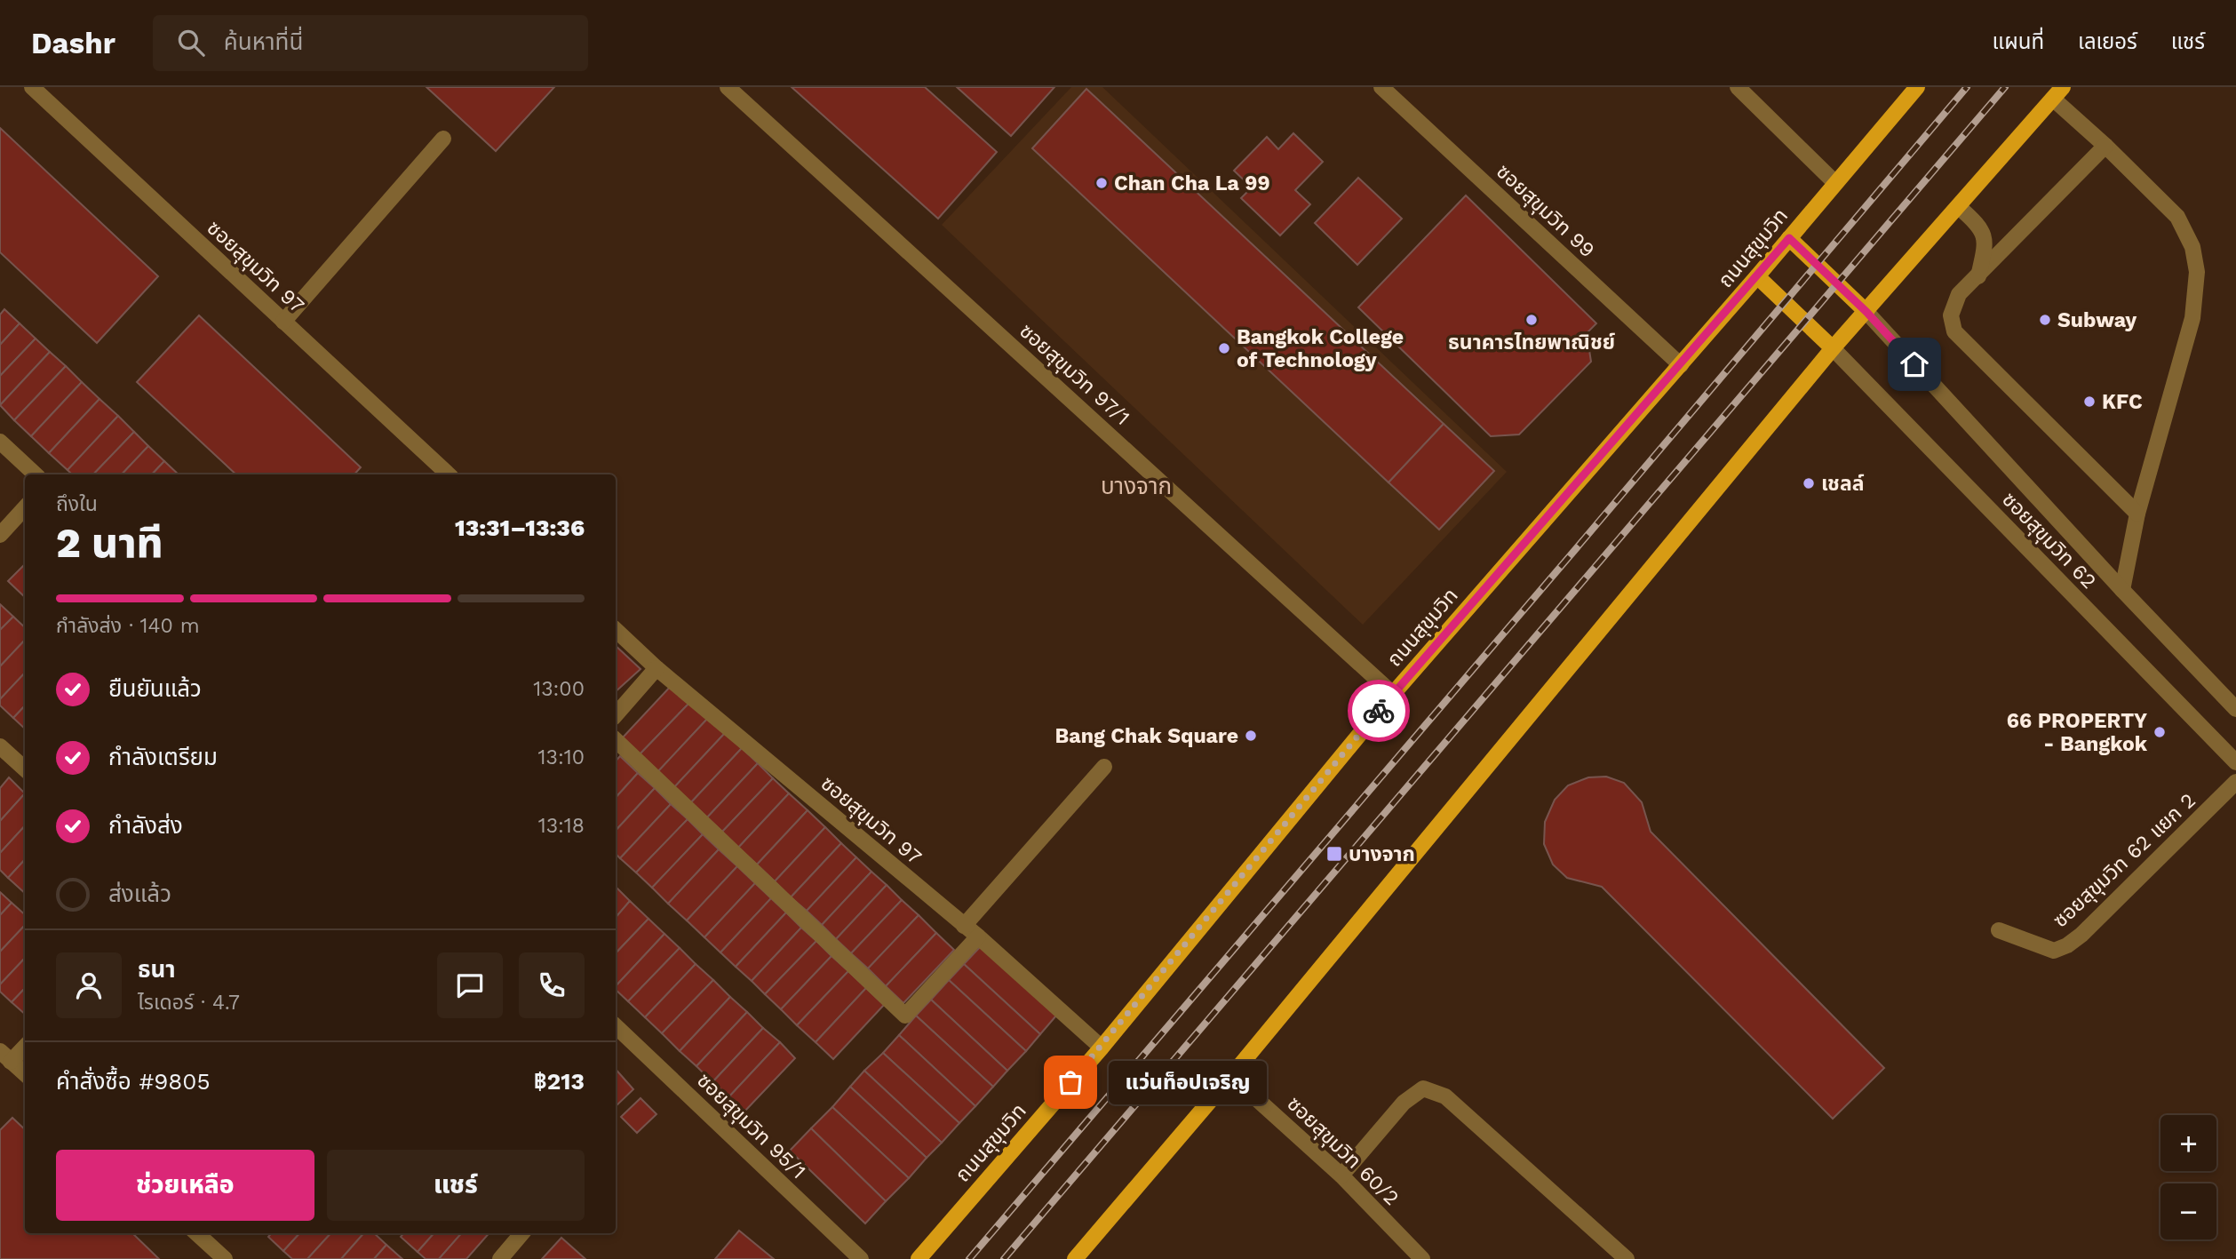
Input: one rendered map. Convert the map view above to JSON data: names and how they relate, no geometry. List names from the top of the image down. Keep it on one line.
{"streets":{"main road":["ถนนสุขุมวิท"],"street":["ซอยสุขุมวิท 99","ซอยสุขุมวิท 97","ซอยสุขุมวิท 97/1","ซอยสุขุมวิท 62","ซอยสุขุมวิท 62 แยก 2","ซอยสุขุมวิท 95/1","ซอยสุขุมวิท 60/2"]},"crossings":[["ซอยสุขุมวิท 99","ถนนสุขุมวิท"],["ถนนสุขุมวิท","ซอยสุขุมวิท 97"],["ถนนสุขุมวิท","ซอยสุขุมวิท 97/1"]],"districts":["บางจาก"],"places":{"other":["Chan Cha La 99","ธนาคารไทยพาณิชย์","Subway","Bangkok College of Technology","KFC","เชลล์","66 PROPERTY - Bangkok","Bang Chak Square","แว่นท็อปเจริญ"],"transit":["บางจาก"]},"page":{"header":"Dashr","search":"ค้นหาที่นี่","nav":["แผนที่","เลเยอร์","แชร์"],"heading":["2 นาที","ถึงใน","13:31–13:36"],"panel":["ธนา","ไรเดอร์ · 4.7","คำสั่งซื้อ #9805","฿213"],"bar":"กำลังส่ง · 140 m","list":[["ยืนยันแล้ว","13:00"],["กำลังเตรียม","13:10"],["กำลังส่ง","13:18"],"ส่งแล้ว"],"bubble":"แว่นท็อปเจริญ","map_buttons":["+","−"],"buttons":["ช่วยเหลือ","แชร์"]}}
